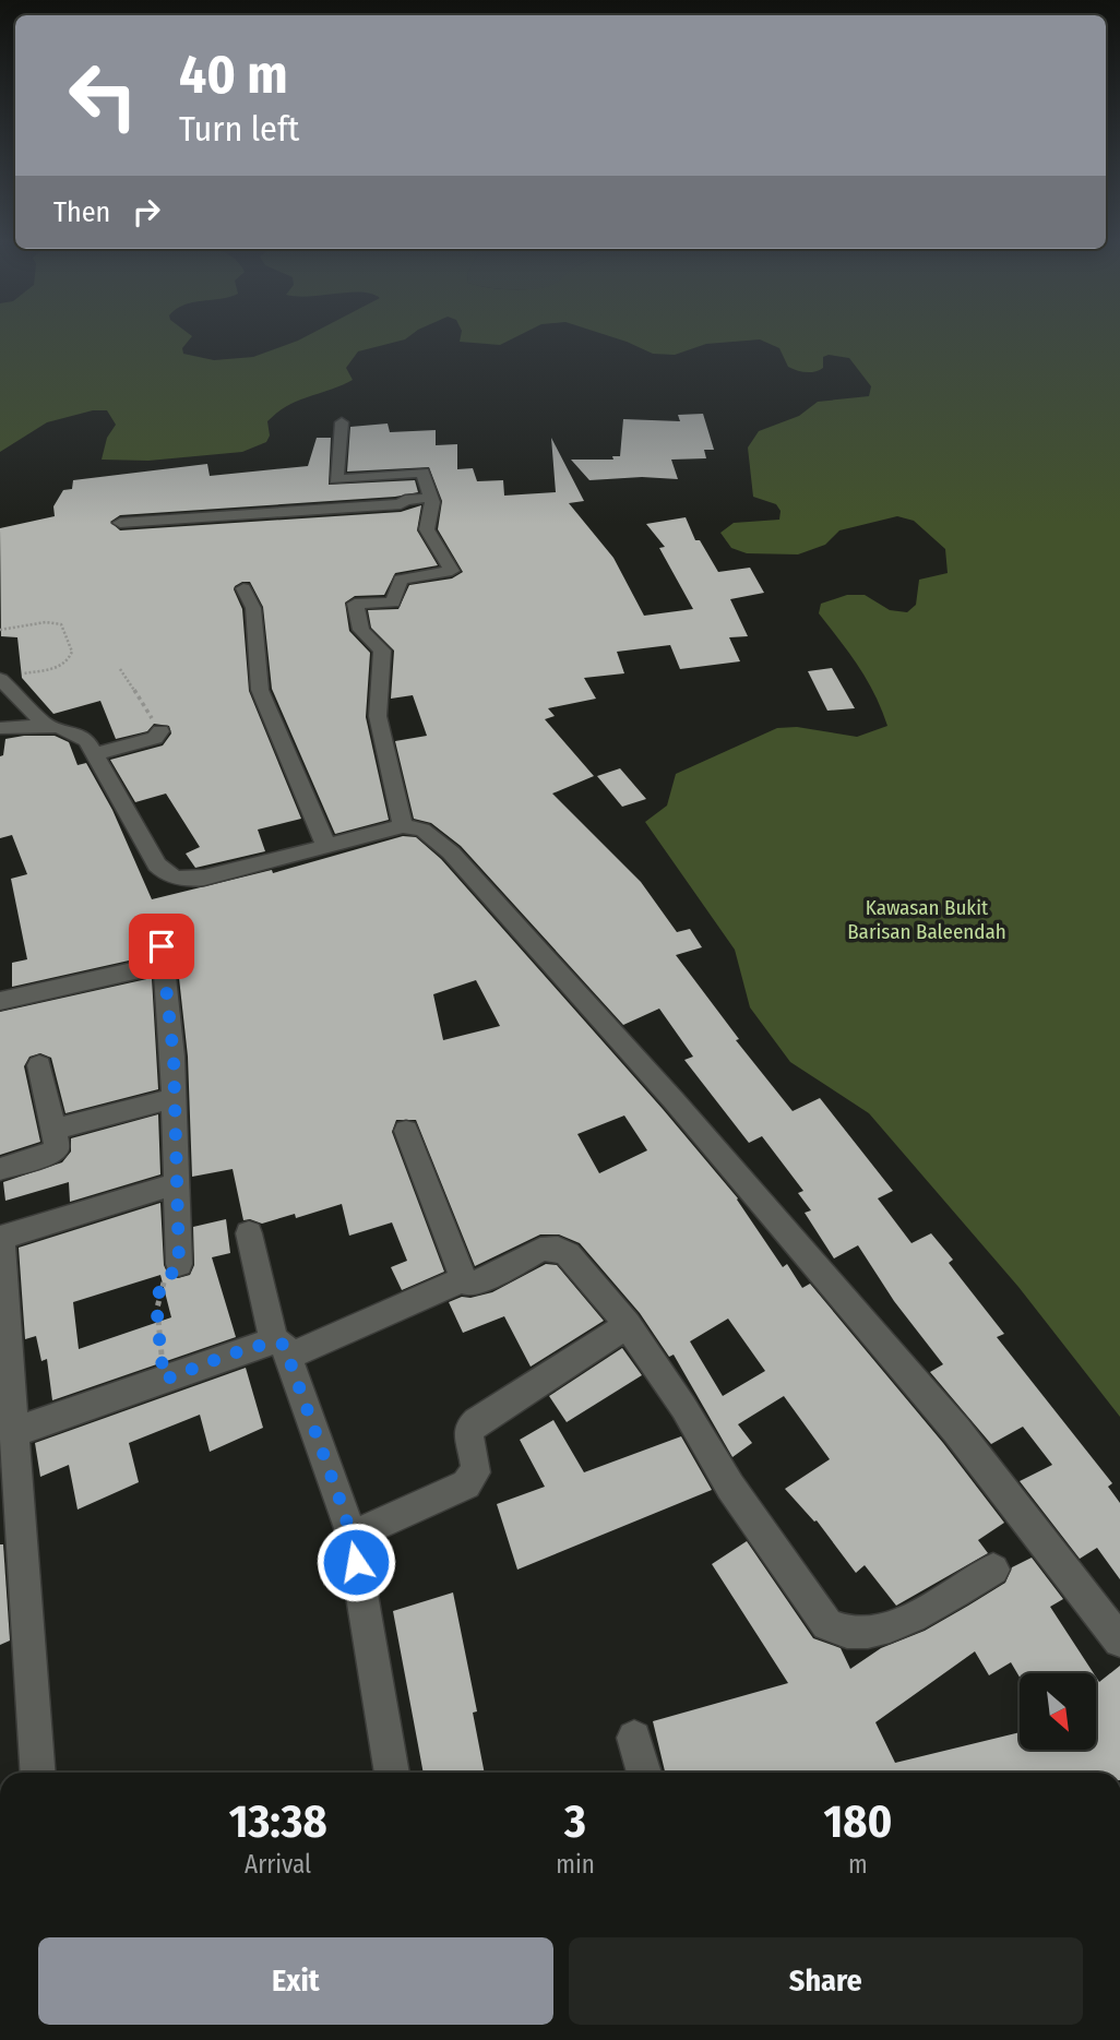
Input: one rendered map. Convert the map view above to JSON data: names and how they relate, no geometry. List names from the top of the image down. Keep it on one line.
{"parks":["Kawasan Bukit Barisan Baleendah"],"north":"bottom right","page":{"turn":["40 m","Turn left"],"then":"Then","eta":["13:38","Arrival","3","min","180","m"],"buttons":["Exit","Share"]}}
